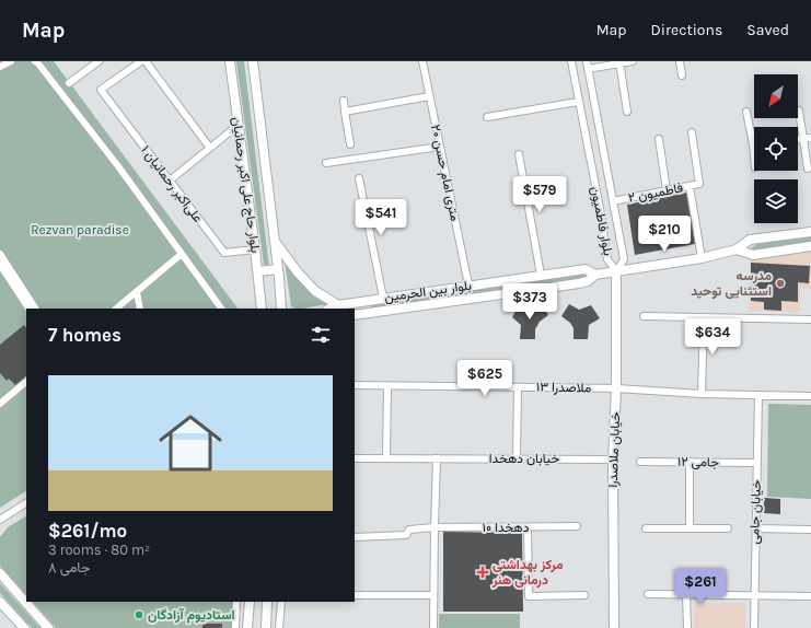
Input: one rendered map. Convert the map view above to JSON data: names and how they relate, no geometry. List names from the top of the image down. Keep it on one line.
{"streets":{"main road":["بلوار حاج علی اکبر رحمانیان","بلوار بین الحرمین","خیابان ملاصدرا"],"street":["۲۰ متری امام حسن","علی‌اکبر رحمانیان ۱","فاطمیون ۲","بلوار فاطمیون","ملاصدرا ۱۳","خیابان دهخدا","جامی ۱۲","خیابان جامی","دهخدا ۱۰"]},"crossings":[["۲۰ متری امام حسن","بلوار بین الحرمین"],["علی‌اکبر رحمانیان ۱","بلوار حاج علی اکبر رحمانیان"],["فاطمیون ۲","بلوار فاطمیون"],["بلوار فاطمیون","خیابان ملاصدرا"],["ملاصدرا ۱۳","خیابان ملاصدرا"],["خیابان ملاصدرا","خیابان دهخدا"],["جامی ۱۲","خیابان جامی"]],"parks":["Rezvan paradise"],"places":{"other":["مدرسه استثنایی توحید","استادیوم آزادگان"],"health":["مرکز بهداشتی درمانی هنر"]},"north":"bottom left","page":{"header":"Map","nav":["Map","Directions","Saved"],"price":["$579","$541","$210","$373","$634","$625","$261"],"heading":"7 homes","list":[{"name":"$261/mo","note":"3 rooms · 80 m² · جامی ۸"}]}}
